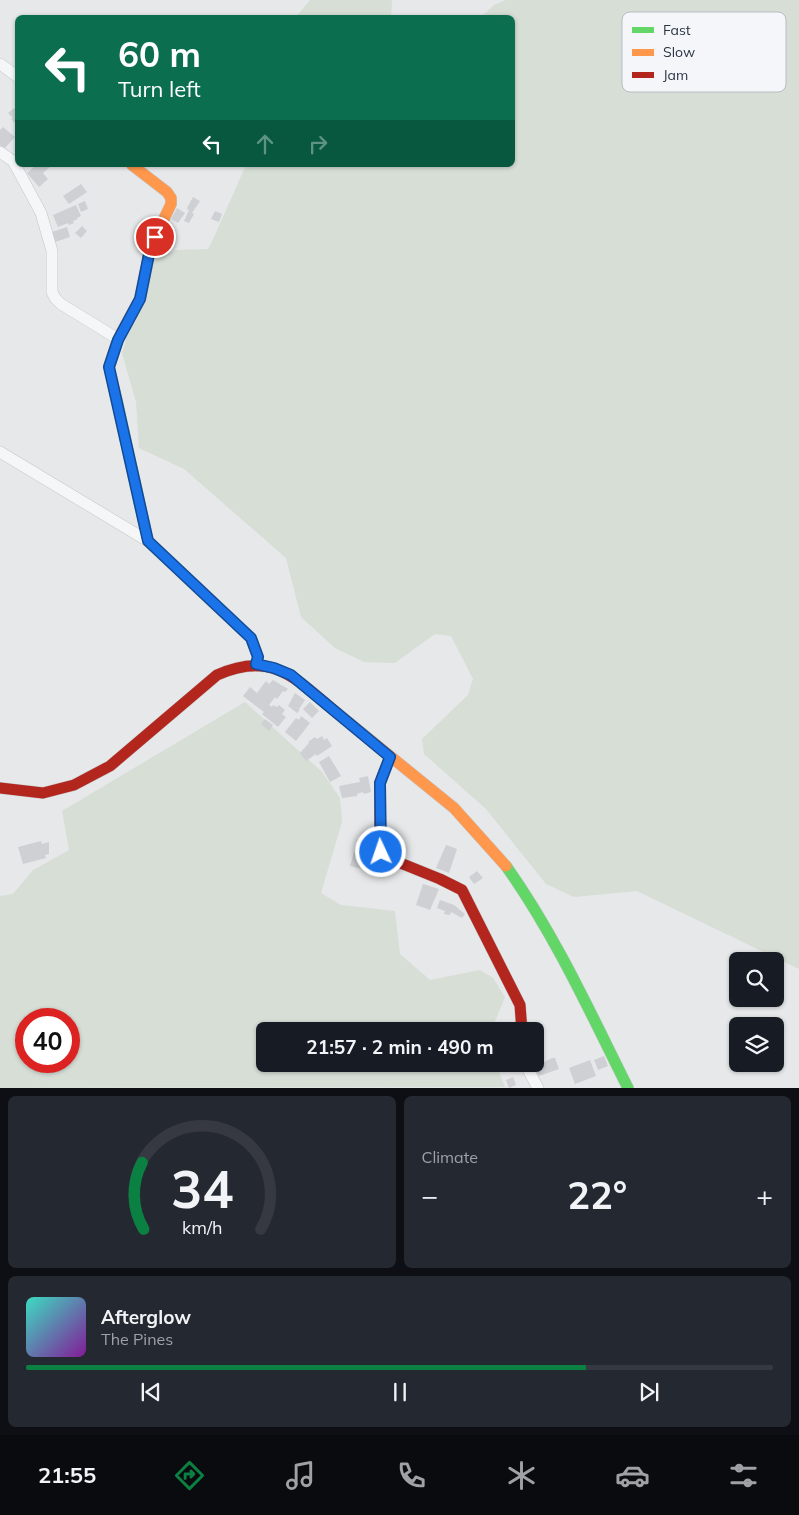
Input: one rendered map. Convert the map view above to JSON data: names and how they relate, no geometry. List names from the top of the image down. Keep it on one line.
{"legend":["Fast","Slow","Jam"],"page":{"turn":["60 m","Turn left"],"limit":"40","trip":"21:57 · 2 min · 490 m","tile":"Climate","heat":["−","22°","+"],"song":["Afterglow","The Pines"],"tabs":"21:55","gauge":["34","km/h"]}}
